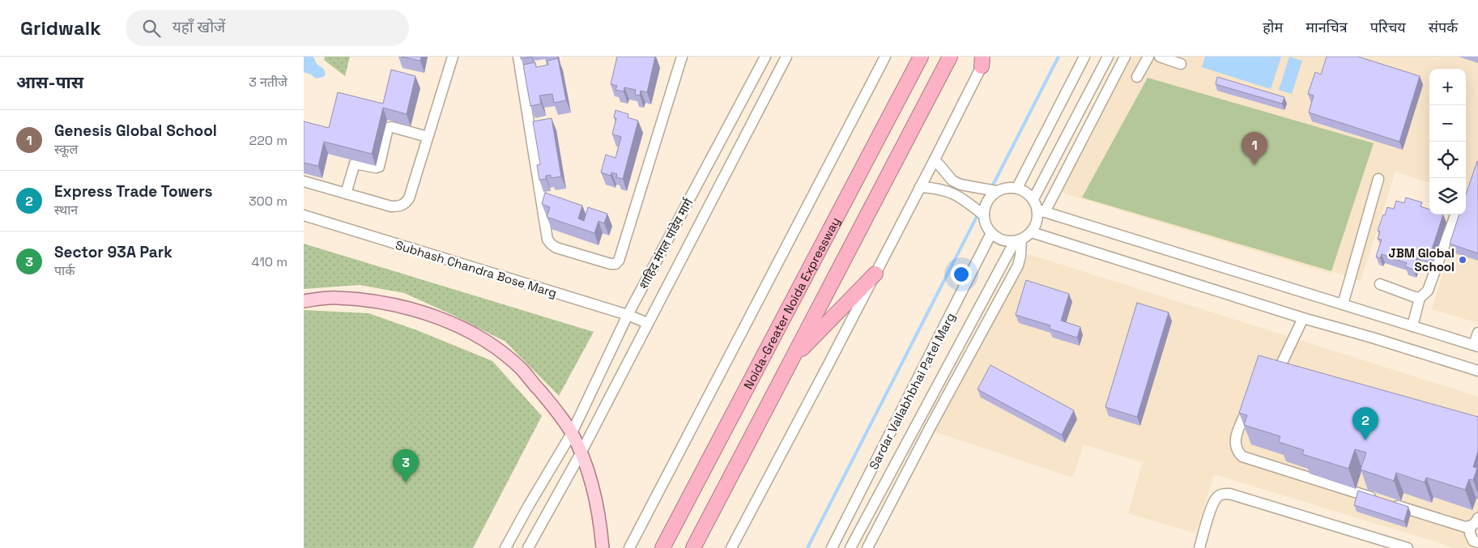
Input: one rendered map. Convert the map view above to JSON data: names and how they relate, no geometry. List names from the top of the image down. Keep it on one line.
{"streets":{"highway":["Noida-Greater Noida Expressway"],"street":["शाहिद मंगल पांडेय मार्ग","Subhash Chandra Bose Marg","Sardar Vallabhbhai Patel Marg"]},"crossings":[["शाहिद मंगल पांडेय मार्ग","Subhash Chandra Bose Marg"]],"places":["JBM Global School"],"page":{"header":"Gridwalk","search":"यहाँ खोजें","nav":["होम","मानचित्र","परिचय","संपर्क"],"heading":["आस-पास","3 नतीजे"],"map_buttons":["+","−"],"list":[{"mark":"1","name":"Genesis Global School","note":"स्कूल","value":"220 m"},{"mark":"2","name":"Express Trade Towers","note":"स्थान","value":"300 m"},{"mark":"3","name":"Sector 93A Park","note":"पार्क","value":"410 m"}],"pins":["1","2","3"]}}
